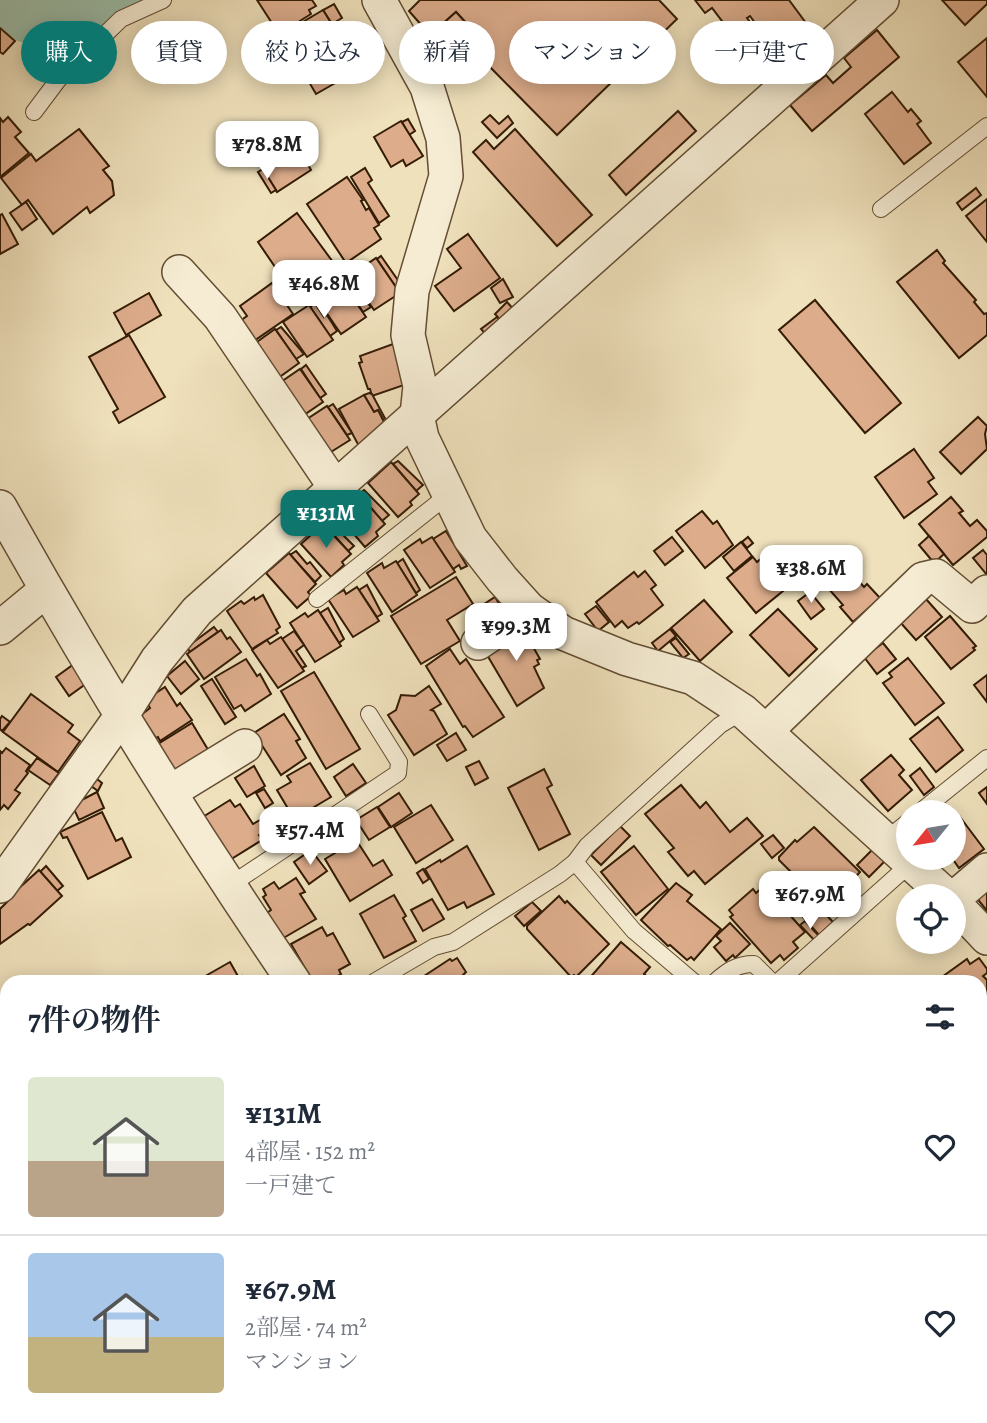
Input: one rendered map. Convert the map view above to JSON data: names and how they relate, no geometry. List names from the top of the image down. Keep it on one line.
{"north":"bottom left","page":{"chip":["購入","賃貸","絞り込み","新着","マンション","一戸建て"],"price":["¥78.8M","¥46.8M","¥131M","¥38.6M","¥99.3M","¥57.4M","¥67.9M"],"heading":"7件の物件","list":[{"name":"¥131M","note":"4部屋 · 152 m² · 一戸建て"},{"name":"¥67.9M","note":"2部屋 · 74 m² · マンション"}]}}
